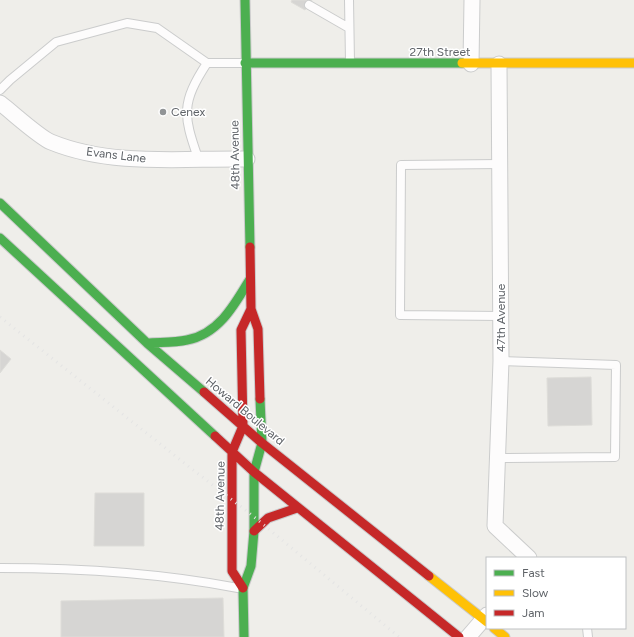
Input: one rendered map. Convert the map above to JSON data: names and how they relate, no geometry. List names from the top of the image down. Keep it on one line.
{"streets":{"main road":["27th Street","48th Avenue","Howard Boulevard"],"street":["Evans Lane","47th Avenue"]},"crossings":[["27th Street","48th Avenue"],["27th Street","47th Avenue"],["Evans Lane","48th Avenue"],["48th Avenue","Howard Boulevard"]],"places":["Cenex"],"legend":["Fast","Slow","Jam"]}
